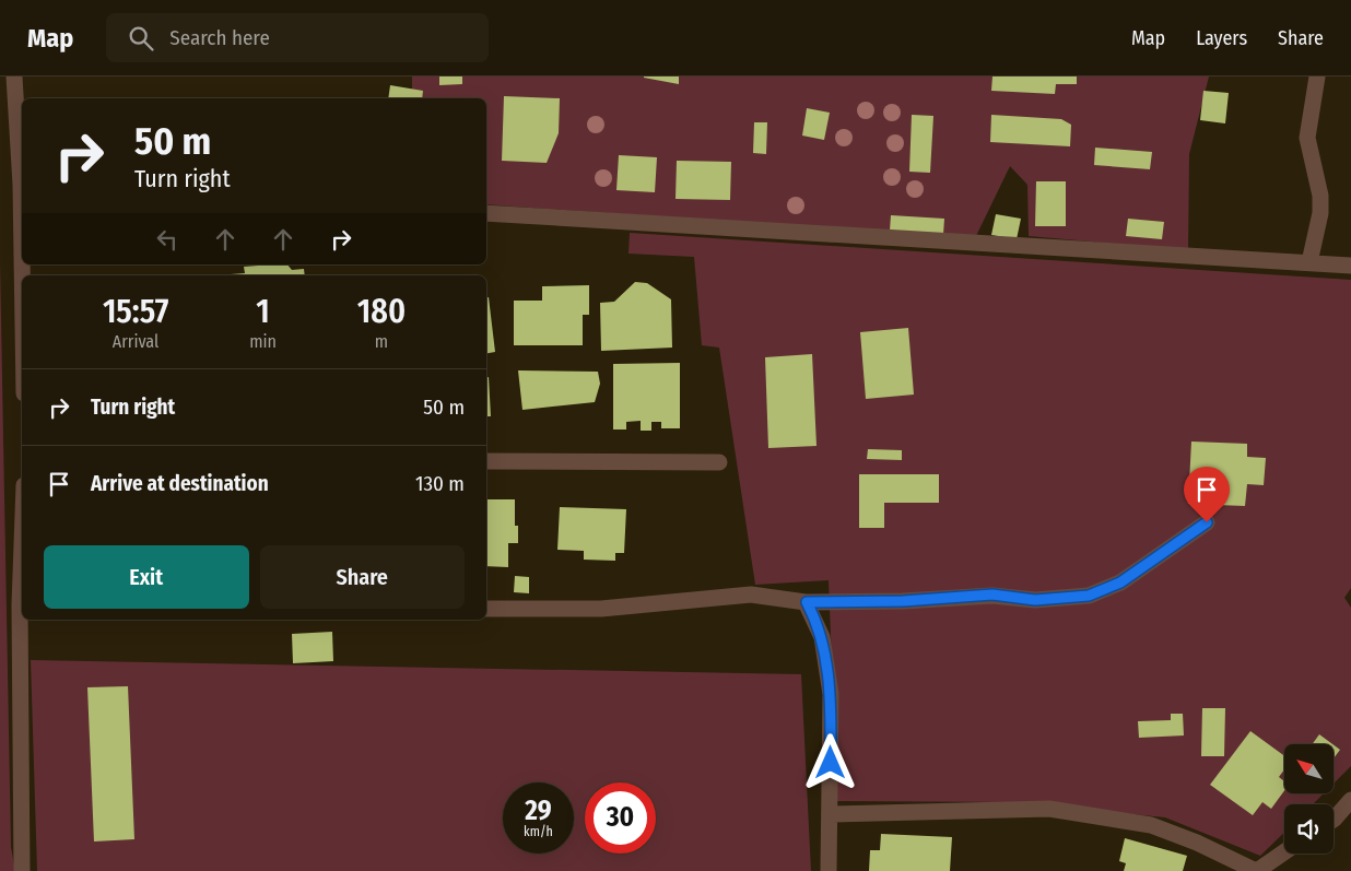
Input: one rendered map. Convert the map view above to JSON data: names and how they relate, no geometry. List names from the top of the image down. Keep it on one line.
{"north":"top left","page":{"header":"Map","search":"Search here","nav":["Map","Layers","Share"],"turn":["50 m","Turn right"],"eta":["15:57","Arrival","1","min","180","m"],"list":[{"name":"Turn right","value":"50 m"},{"name":"Arrive at destination","value":"130 m"}],"buttons":["Exit","Share"],"speed":"29 km/h","limit":"30"}}
